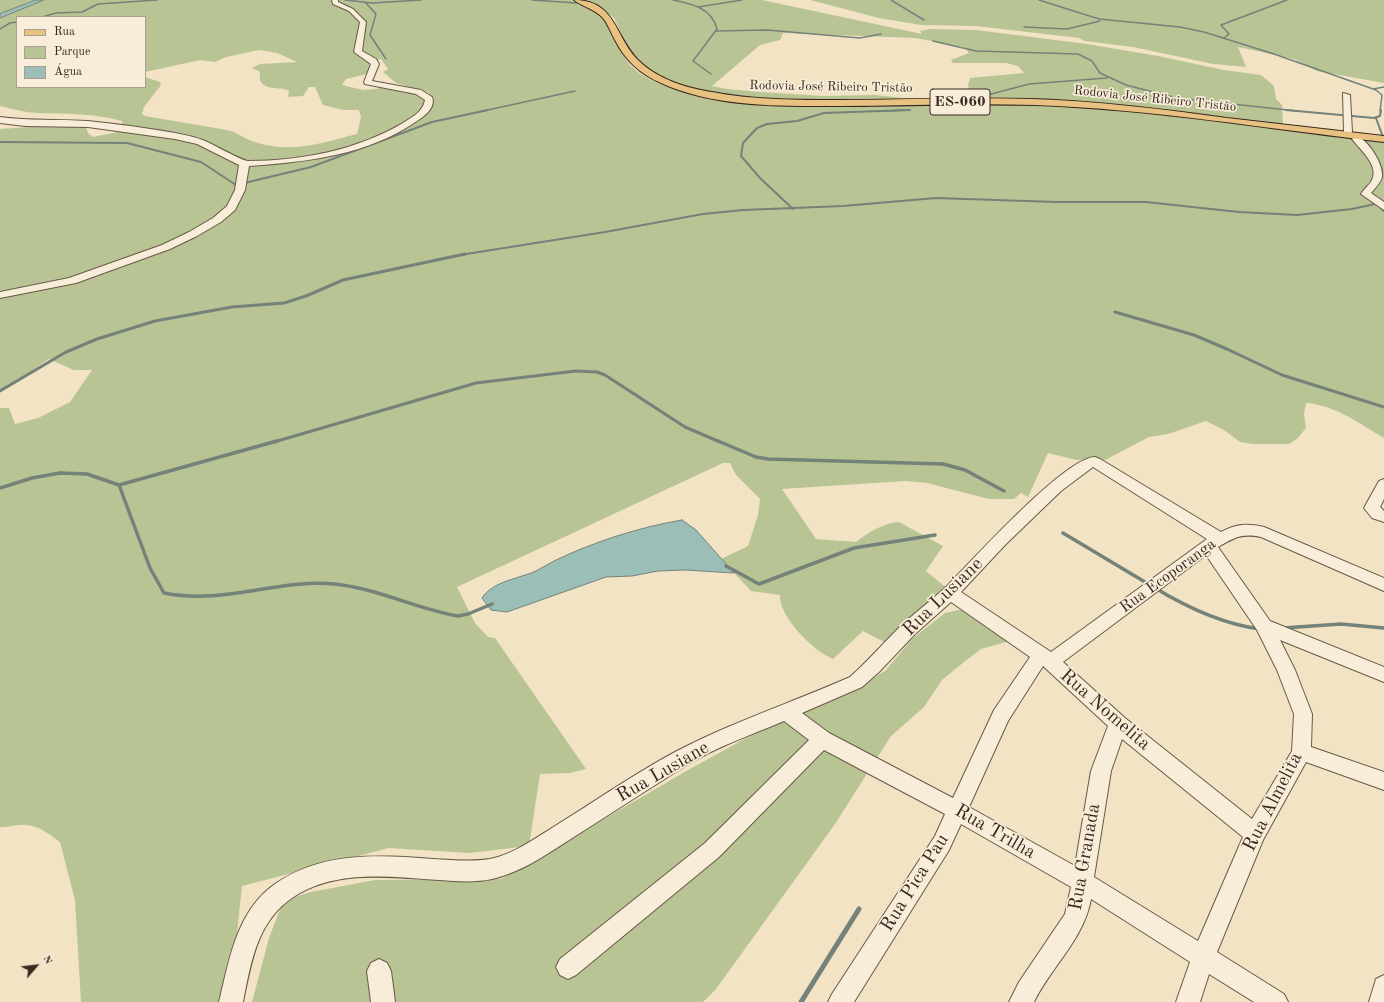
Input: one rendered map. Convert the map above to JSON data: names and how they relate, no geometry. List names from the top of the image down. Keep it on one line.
{"streets":{"main road":["Rodovia José Ribeiro Tristão","ES-060"],"street":["Rua Ecoporanga","Rua Lusiane","Rua Nomelita","Rua Almelita","Rua Trilha","Rua Granada","Rua Pica Pau"]},"crossings":[["Rua Ecoporanga","Rua Lusiane"],["Rua Ecoporanga","Rua Nomelita"],["Rua Ecoporanga","Rua Almelita"],["Rua Ecoporanga","Rua Pica Pau"],["Rua Lusiane","Rua Nomelita"],["Rua Lusiane","Rua Almelita"],["Rua Lusiane","Rua Trilha"],["Rua Nomelita","Rua Almelita"],["Rua Nomelita","Rua Granada"],["Rua Nomelita","Rua Pica Pau"],["Rua Almelita","Rua Trilha"],["Rua Trilha","Rua Granada"],["Rua Trilha","Rua Pica Pau"]],"legend":["Rua","Parque","Água"],"north":"top right"}
